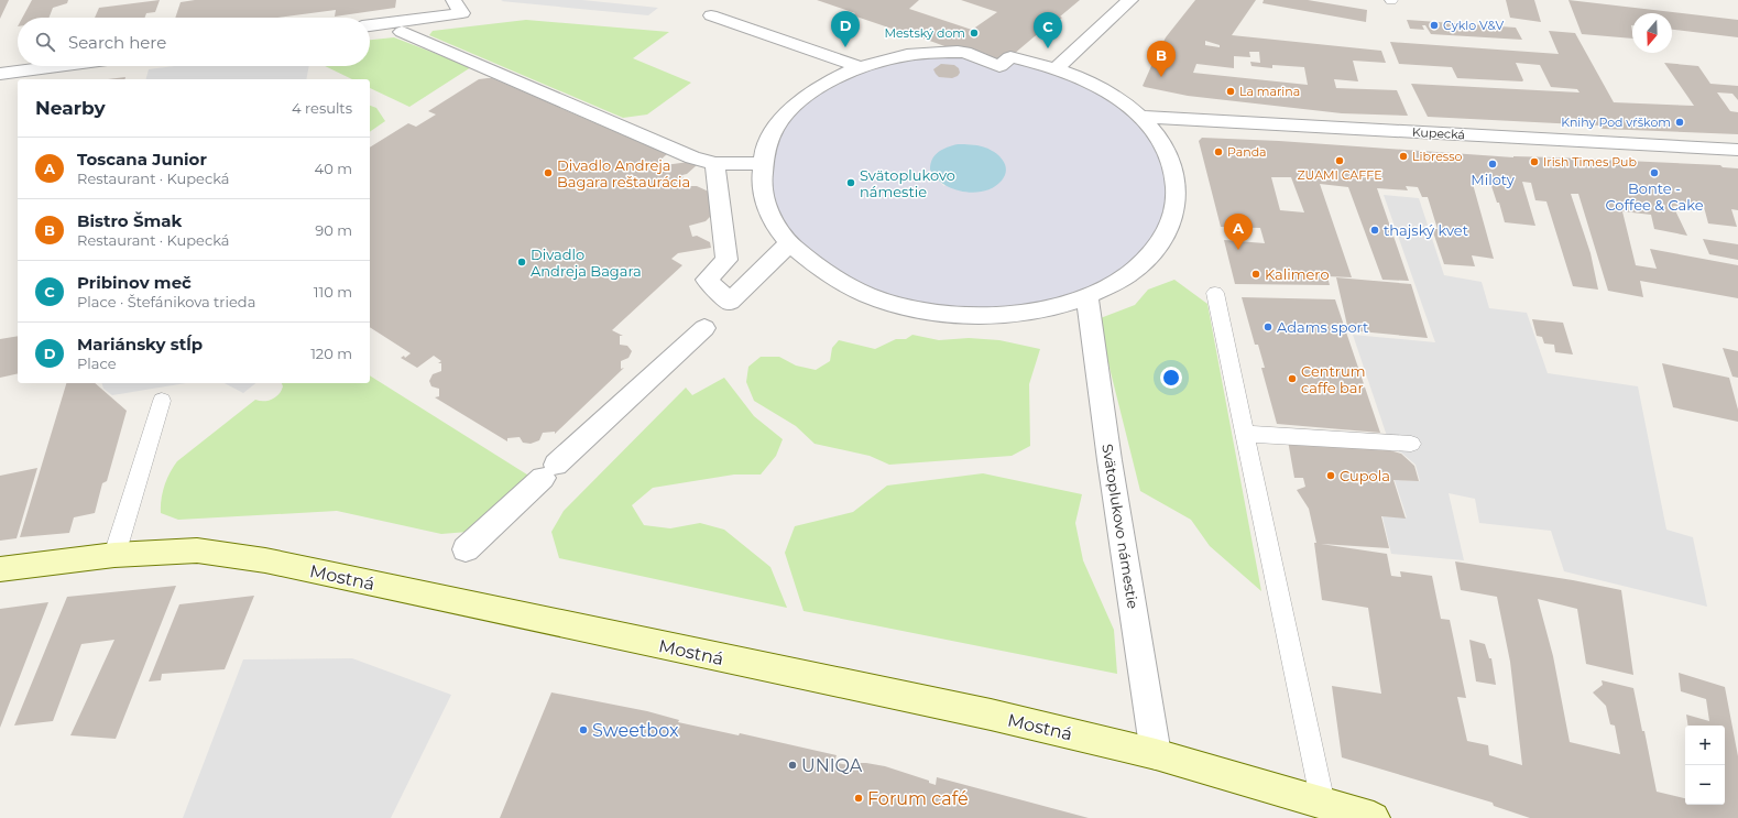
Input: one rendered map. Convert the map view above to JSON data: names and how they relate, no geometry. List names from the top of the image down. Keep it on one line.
{"streets":{"street":["Kupecká","Svätoplukovo námestie","Mostná"]},"crossings":[["Svätoplukovo námestie","Mostná"]],"places":["Cyklo V&V","Mestský dom","La marina","Knihy Pod vŕškom","Panda","Libresso","ZUAMI CAFFE","Irish Times Pub","Miloty","Divadlo Andreja Bagara reštaurácia","Bonte - Coffee & Cake","Svätoplukovo námestie","thajský kvet","Divadlo Andreja Bagara","Kalimero","Adams sport","Centrum caffe bar","Cupola","Sweetbox","UNIQA","Forum café"],"north":"bottom","page":{"pins":["D","C","B","A"],"search":"Search here","heading":["Nearby","4 results"],"list":[{"mark":"A","name":"Toscana Junior","note":"Restaurant · Kupecká","value":"40 m"},{"mark":"B","name":"Bistro Šmak","note":"Restaurant · Kupecká","value":"90 m"},{"mark":"C","name":"Pribinov meč","note":"Place · Štefánikova trieda","value":"110 m"},{"mark":"D","name":"Mariánsky stĺp","note":"Place","value":"120 m"}],"map_buttons":["+","−"]}}
